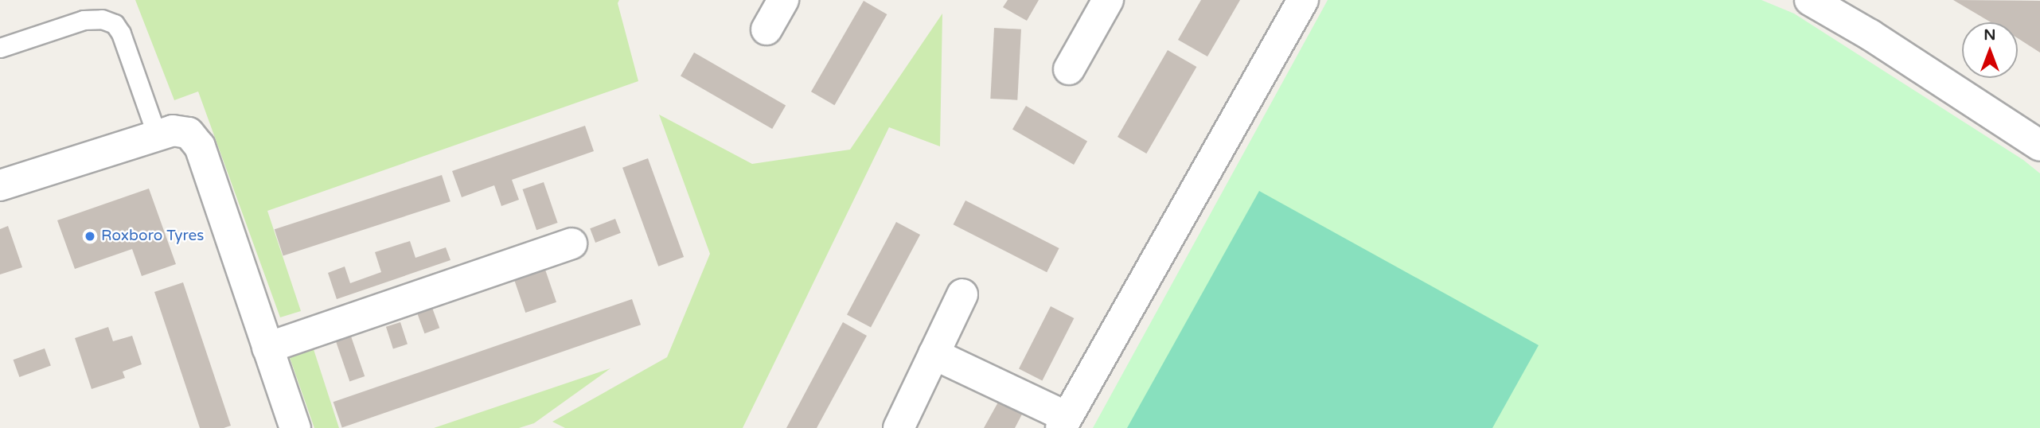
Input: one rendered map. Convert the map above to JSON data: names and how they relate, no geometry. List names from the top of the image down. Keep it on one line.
{"places":["Roxboro Tyres"],"north":"top"}
